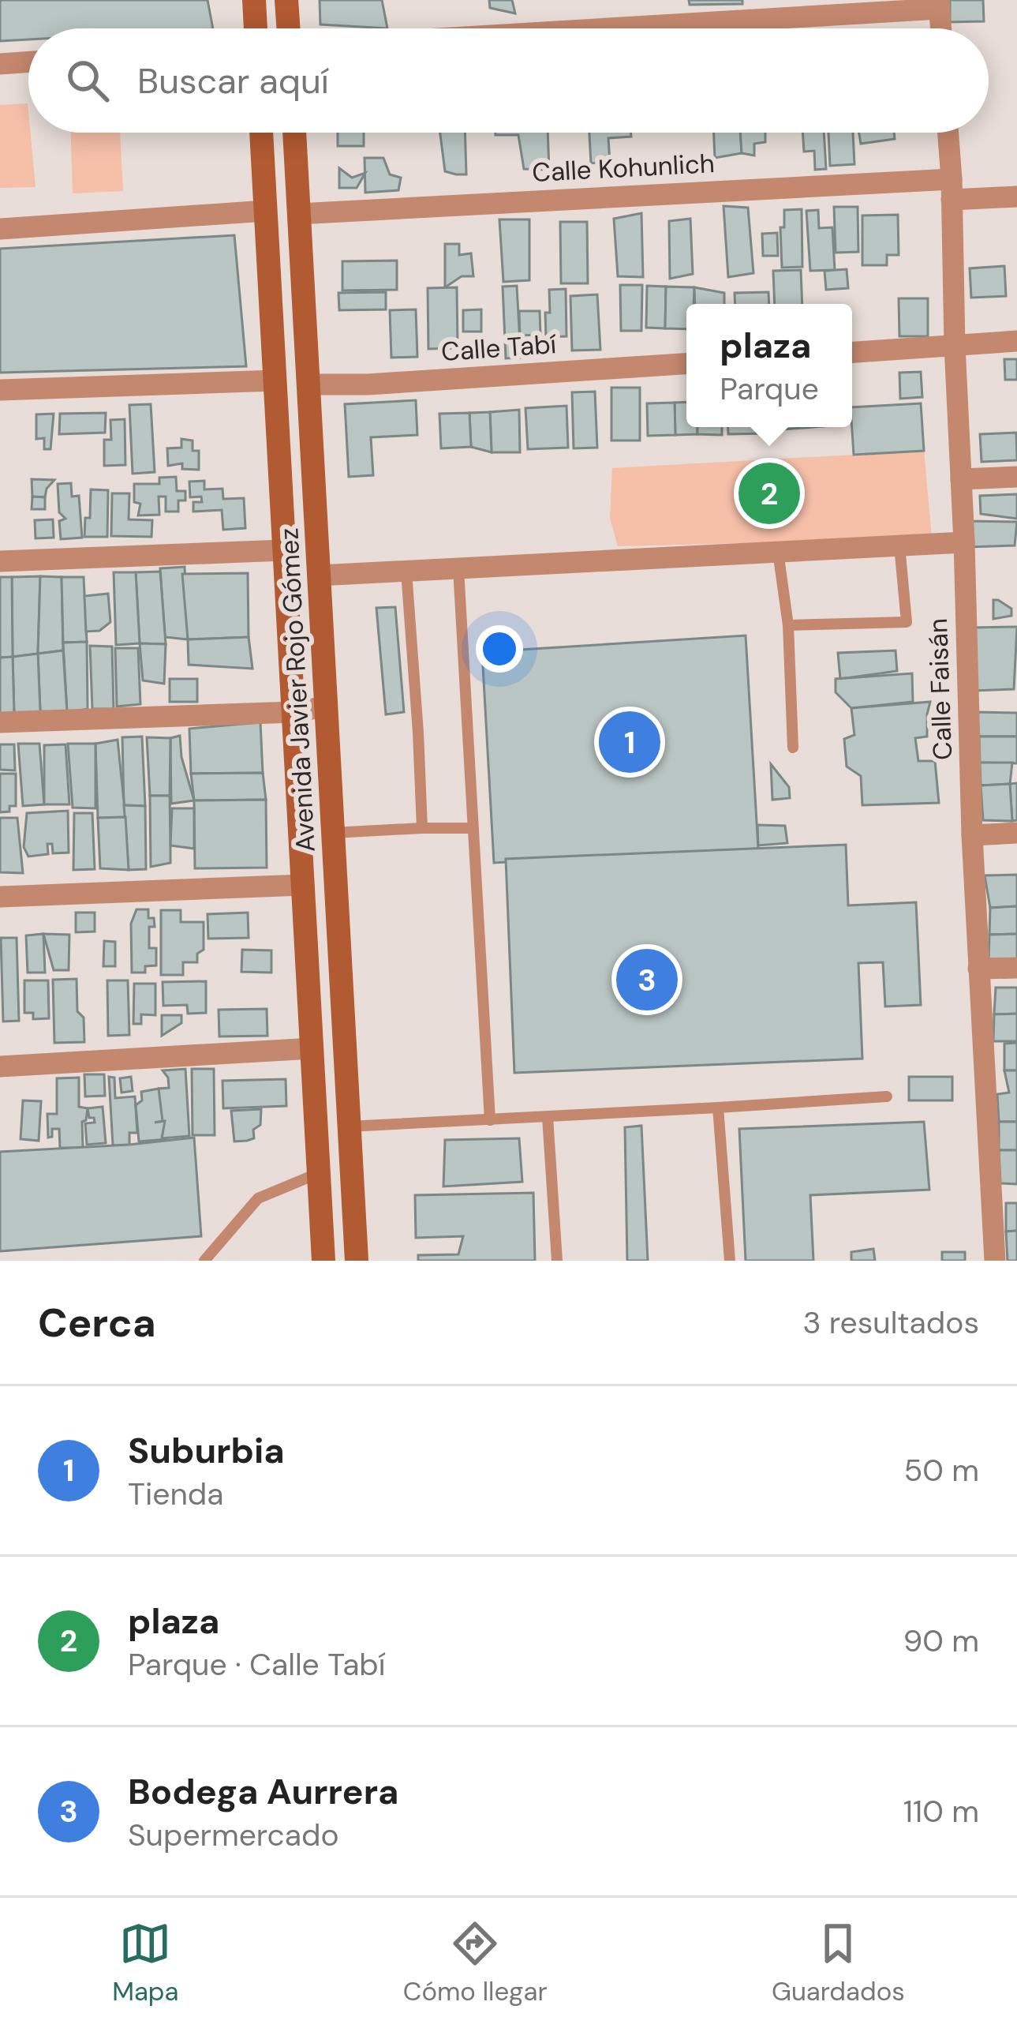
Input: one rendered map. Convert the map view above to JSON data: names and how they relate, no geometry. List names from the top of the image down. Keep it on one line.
{"streets":{"main road":["Avenida Javier Rojo Gómez"],"street":["Calle Kohunlich","Calle Tabí","Calle Faisán"]},"crossings":[["Calle Kohunlich","Calle Faisán"],["Calle Kohunlich","Avenida Javier Rojo Gómez"],["Calle Tabí","Avenida Javier Rojo Gómez"]],"page":{"search":"Buscar aquí","popup":["plaza","Parque"],"pins":["2","1","3"],"heading":["Cerca","3 resultados"],"list":[{"mark":"1","name":"Suburbia","note":"Tienda","value":"50 m"},{"mark":"2","name":"plaza","note":"Parque · Calle Tabí","value":"90 m"},{"mark":"3","name":"Bodega Aurrera","note":"Supermercado","value":"110 m"}],"nav":["Mapa","Cómo llegar","Guardados"]}}
